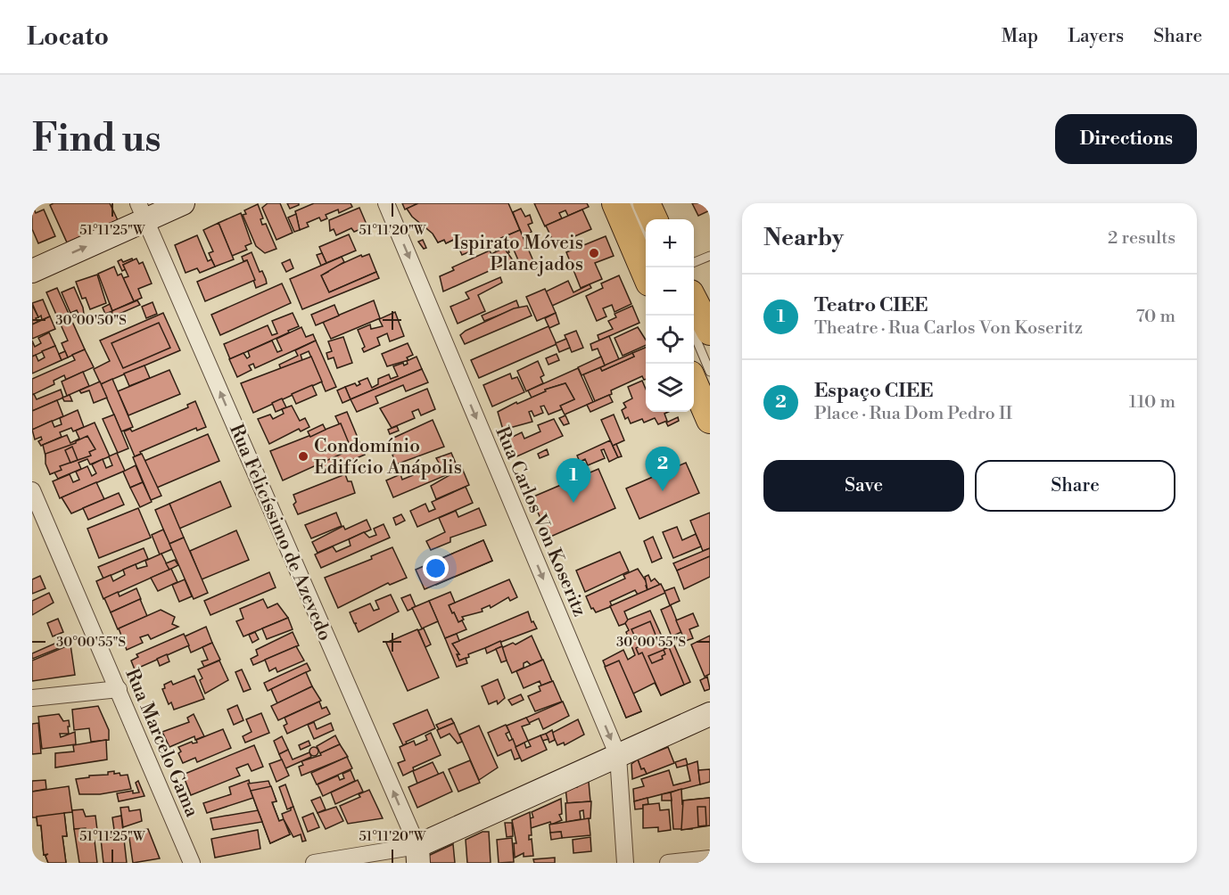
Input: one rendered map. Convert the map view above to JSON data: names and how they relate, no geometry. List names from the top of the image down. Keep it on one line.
{"streets":{"street":["Rua Carlos Von Koseritz","Rua Felicíssimo de Azevedo","Rua Marcelo Gama"]},"one_way":["Rua Carlos Von Koseritz","Rua Felicíssimo de Azevedo"],"places":["Ispirato Móveis Planejados","Condomínio Edifício Anápolis"],"page":{"header":"Locato","nav":["Map","Layers","Share"],"buttons":["Directions",["Save","Share"]],"title":"Find us","heading":["Nearby","2 results"],"map_buttons":["+","−"],"list":[{"mark":"1","name":"Teatro CIEE","note":"Theatre · Rua Carlos Von Koseritz","value":"70 m"},{"mark":"2","name":"Espaço CIEE","note":"Place · Rua Dom Pedro II","value":"110 m"}],"pins":["2","1"]},"coordinates":["51°11'25\"W","51°11'20\"W","30°00'50\"S","30°00'55\"S"]}
